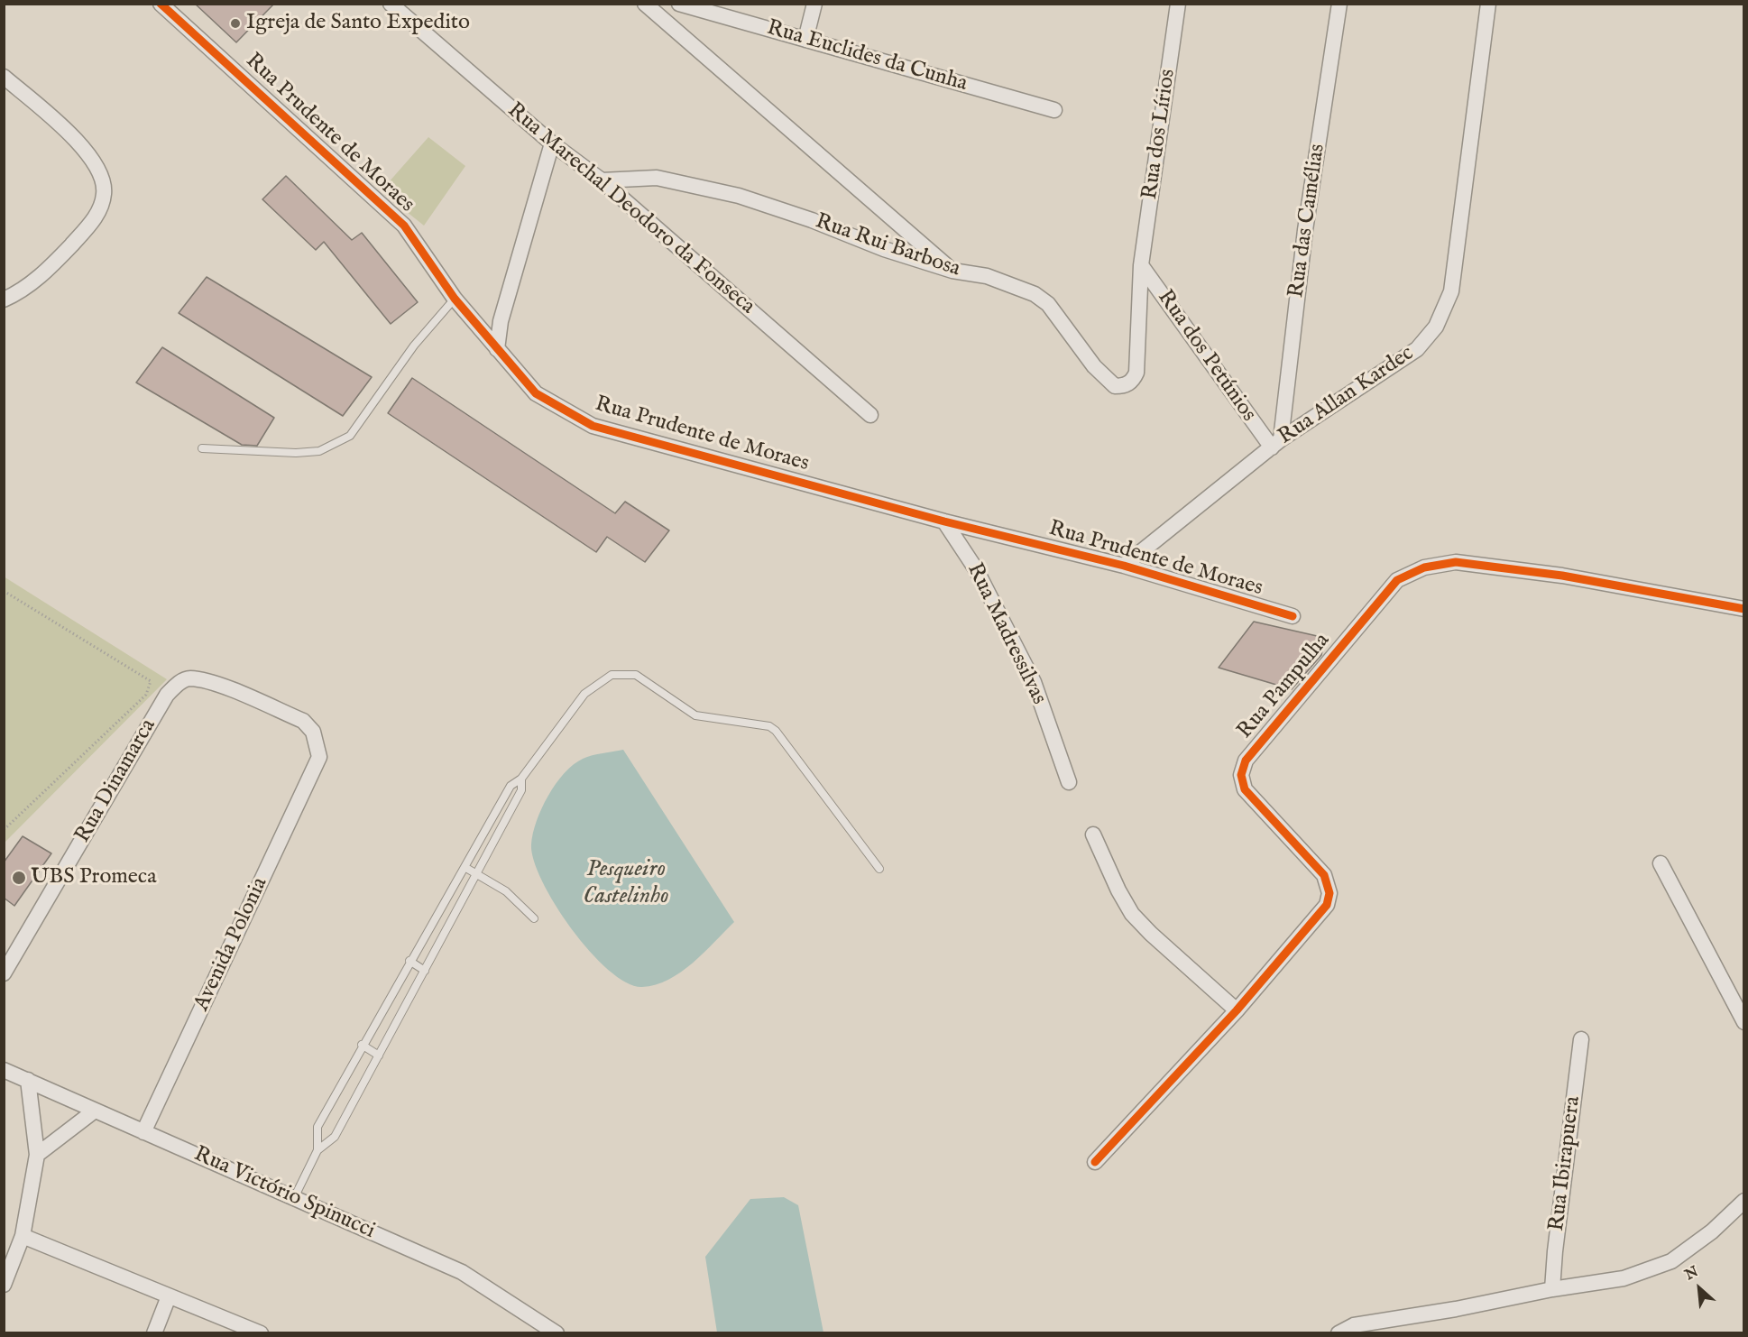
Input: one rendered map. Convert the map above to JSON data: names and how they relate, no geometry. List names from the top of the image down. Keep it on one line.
{"streets":{"street":["Rua Euclides da Cunha","Rua Prudente de Moraes","Rua dos Lírios","Rua Marechal Deodoro da Fonseca","Rua das Camélias","Rua Rui Barbosa","Rua dos Petúnios","Rua Allan Kardec","Rua Madressilvas","Rua Pampulha","Rua Dinamarca","Avenida Polonia","Rua Ibirapuera","Rua Victório Spinucci"]},"crossings":[["Rua Prudente de Moraes","Rua Allan Kardec"],["Rua Prudente de Moraes","Rua Madressilvas"],["Rua dos Lírios","Rua Rui Barbosa"],["Rua dos Lírios","Rua dos Petúnios"],["Rua Marechal Deodoro da Fonseca","Rua Rui Barbosa"],["Rua das Camélias","Rua dos Petúnios"],["Rua das Camélias","Rua Allan Kardec"],["Rua Rui Barbosa","Rua dos Petúnios"],["Rua dos Petúnios","Rua Allan Kardec"],["Rua Dinamarca","Avenida Polonia"],["Avenida Polonia","Rua Victório Spinucci"]],"water":["Pesqueiro Castelinho"],"places":["Igreja de Santo Expedito","UBS Promeca"],"north":"top left"}
